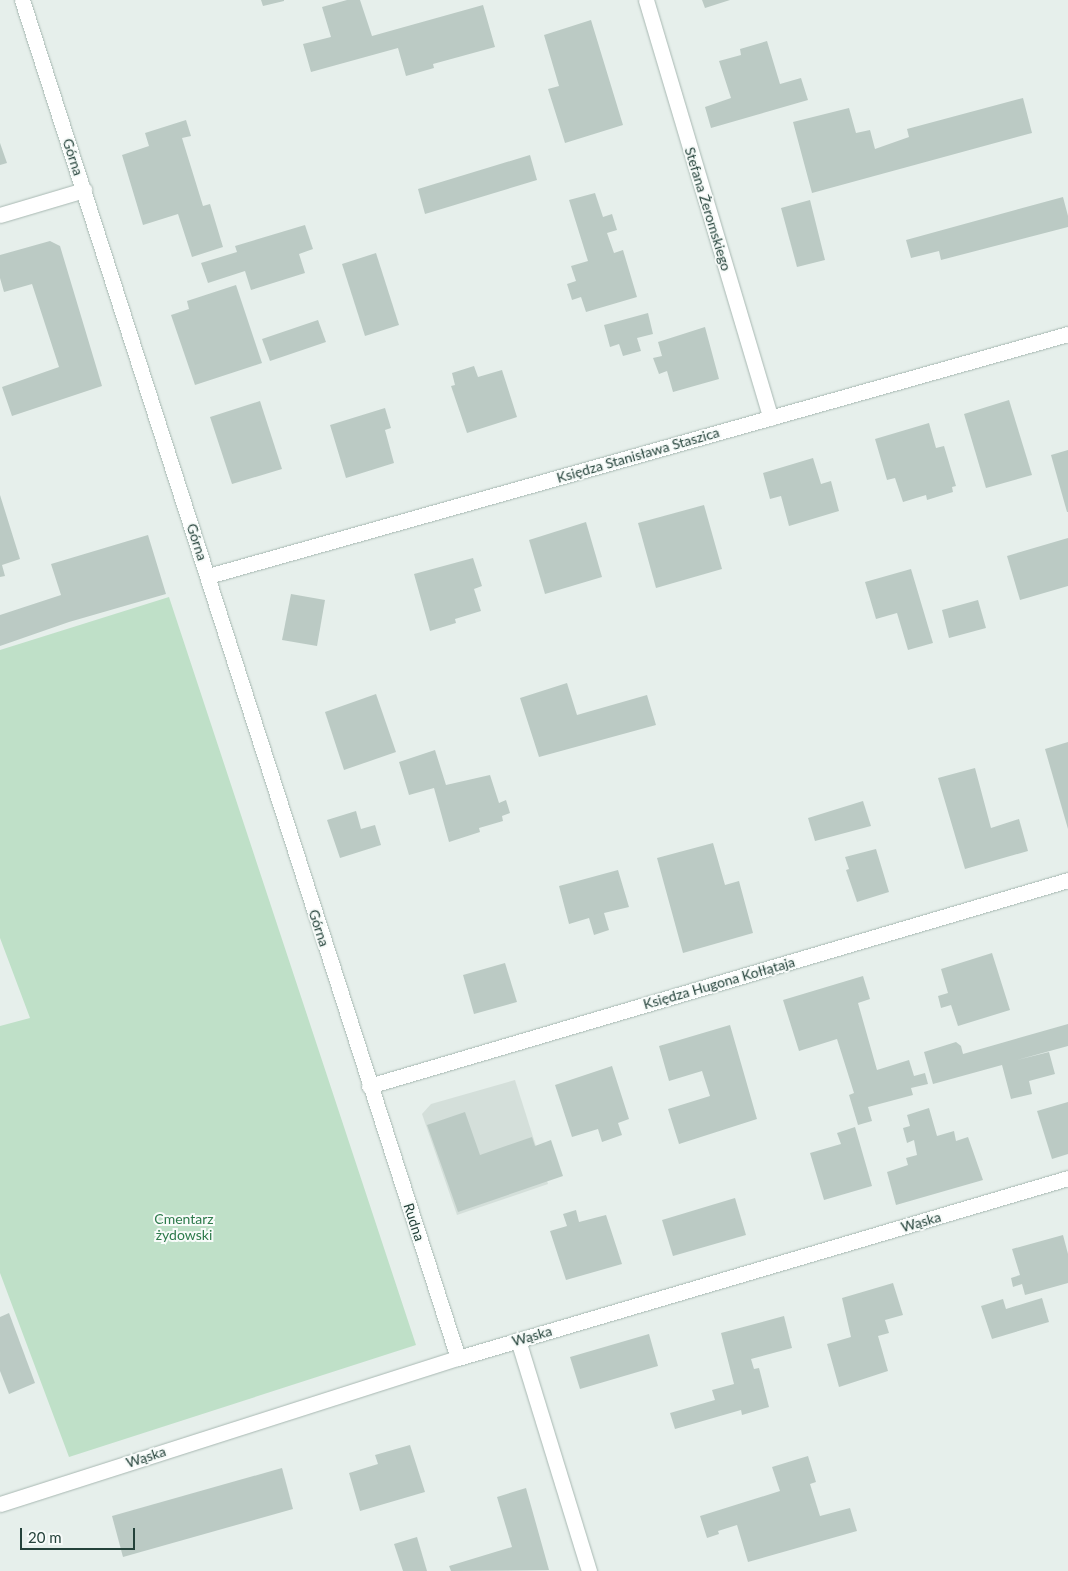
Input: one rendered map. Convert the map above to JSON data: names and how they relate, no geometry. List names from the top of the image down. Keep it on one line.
{"streets":{"street":["Górna","Stefana Żeromskiego","Księdza Stanisława Staszica","Księdza Hugona Kołłątaja","Rudna","Wąska"]},"crossings":[["Górna","Księdza Stanisława Staszica"],["Górna","Księdza Hugona Kołłątaja"],["Górna","Rudna"],["Stefana Żeromskiego","Księdza Stanisława Staszica"],["Księdza Hugona Kołłątaja","Rudna"],["Rudna","Wąska"]],"parks":["Cmentarz żydowski"],"scale_bar":"20 m"}
